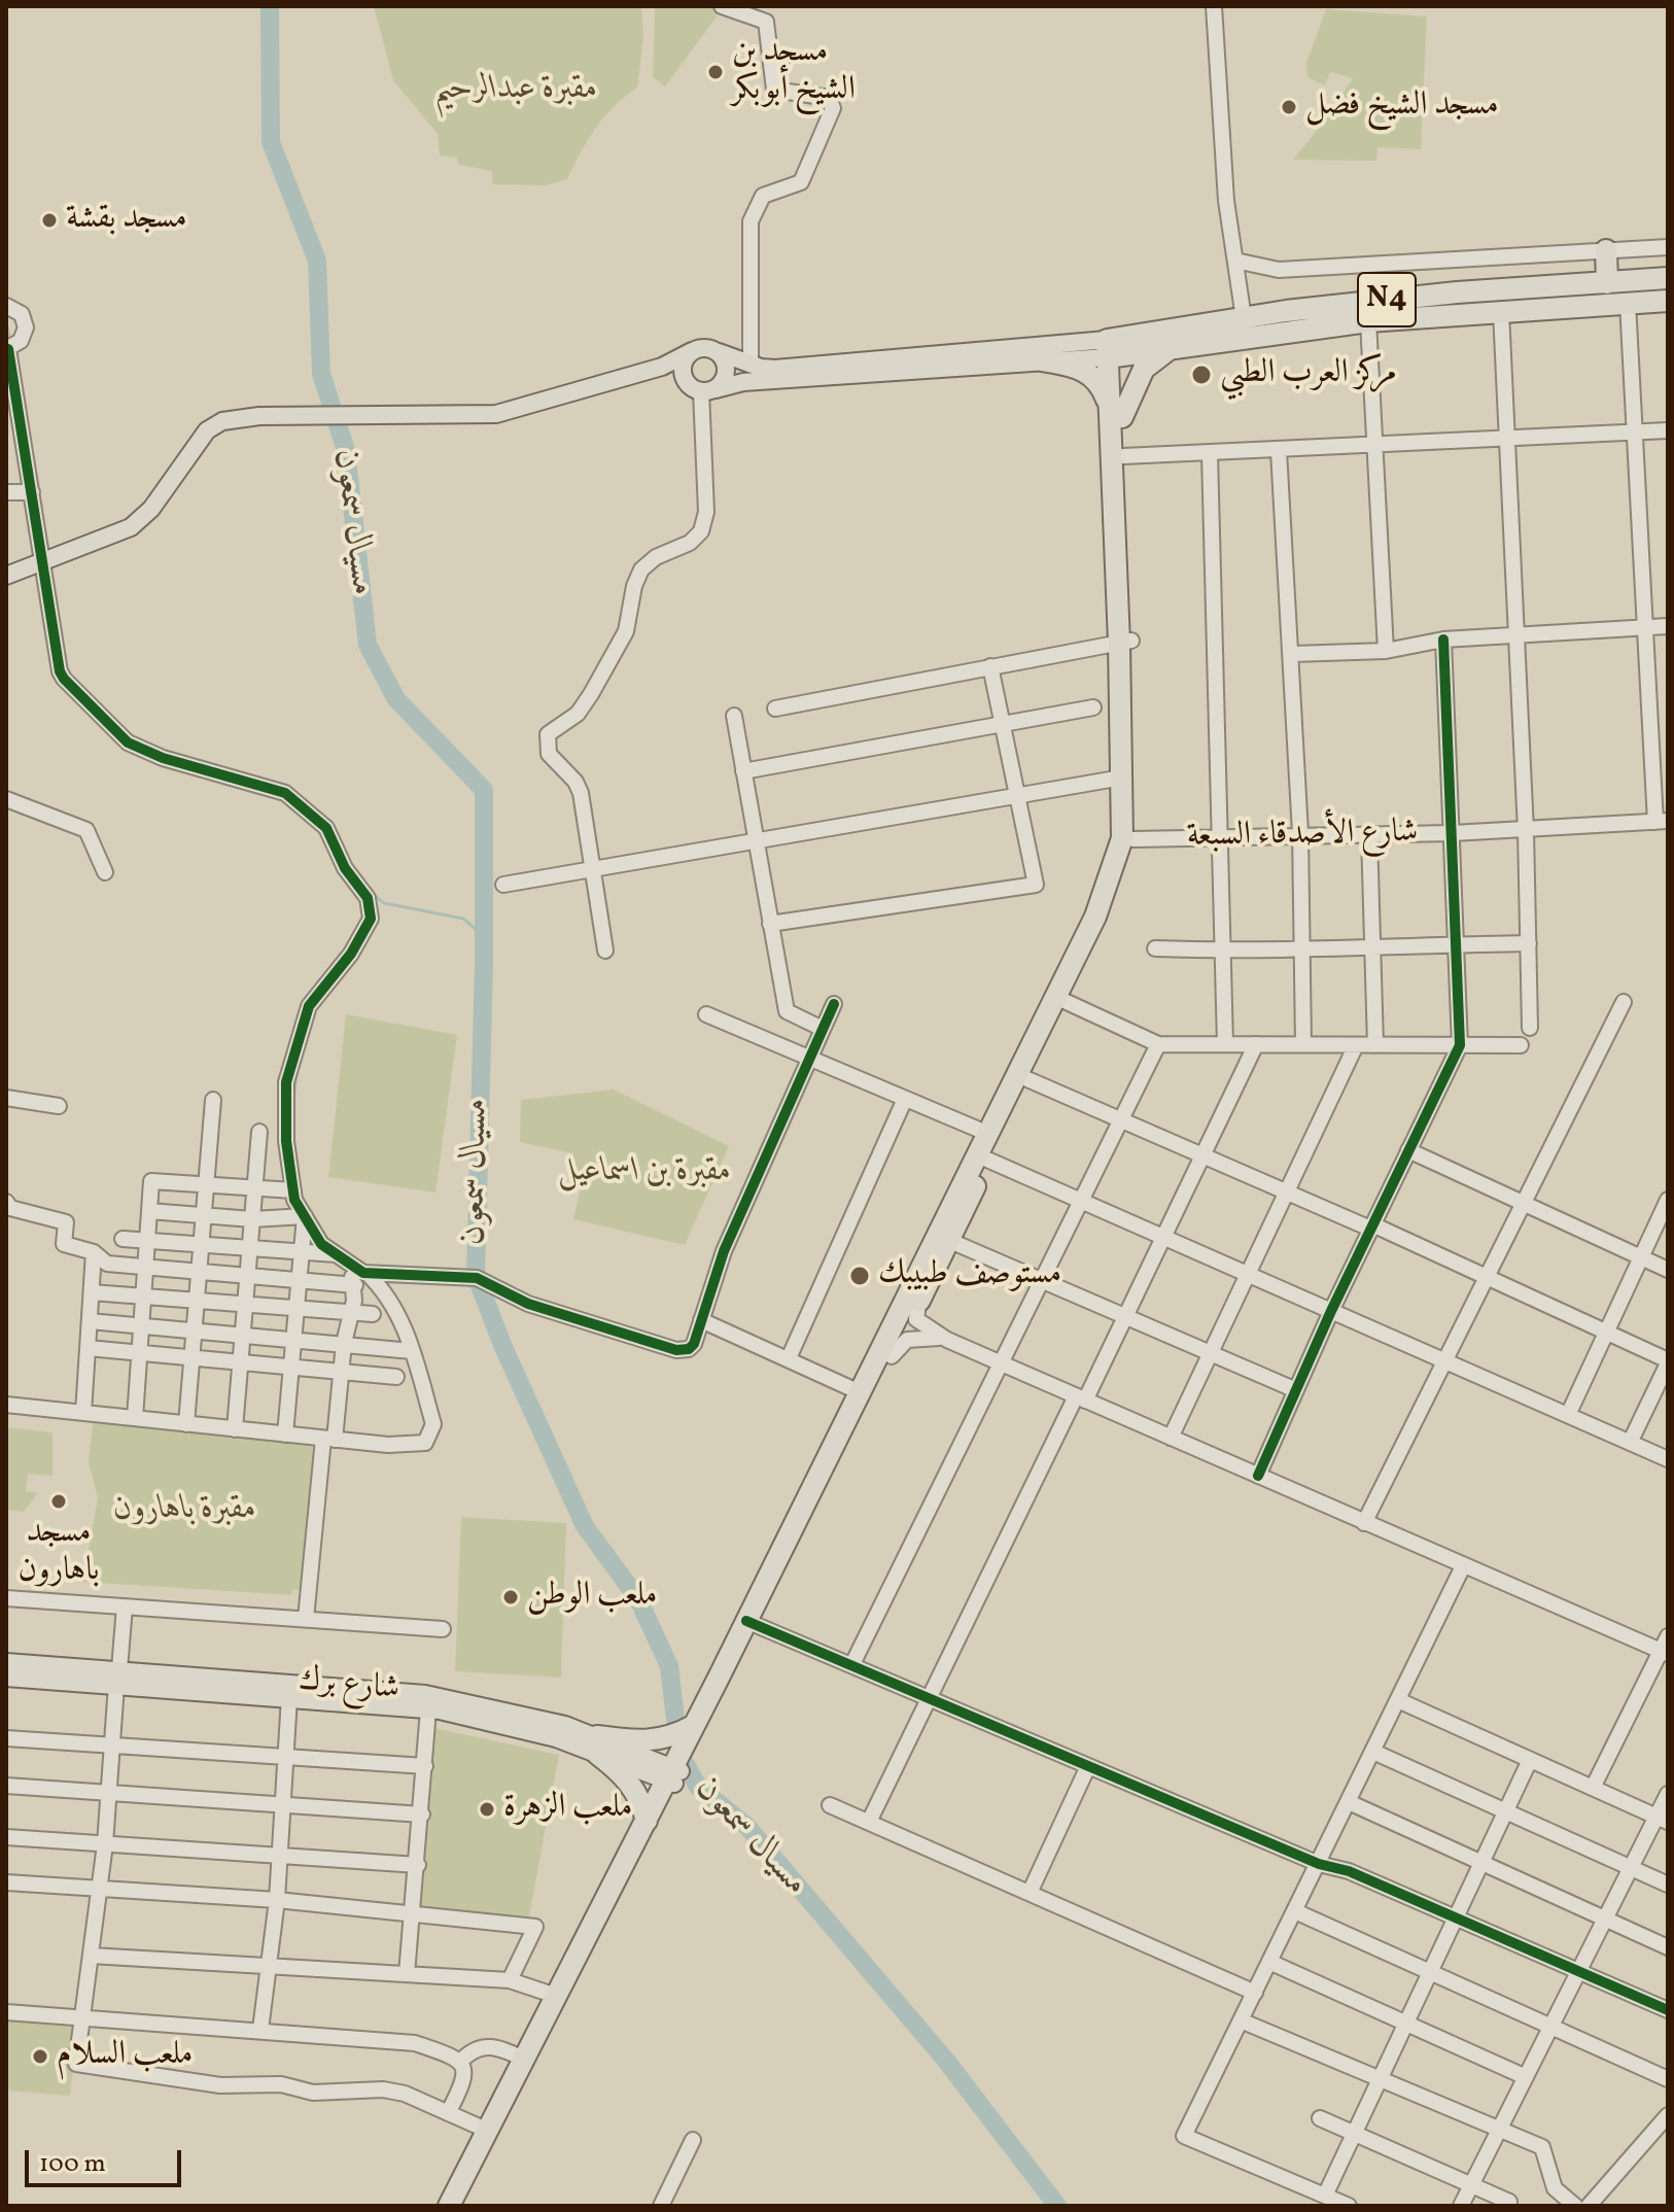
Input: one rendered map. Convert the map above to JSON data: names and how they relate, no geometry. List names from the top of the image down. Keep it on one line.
{"streets":{"highway":["N4"],"main road":["شارع برك"],"street":["شارع الأصدقاء السبعة"]},"water":["مسيال سمعون"],"parks":["مقبرة عبدالرحيم","مقبرة بن اسماعيل","مقبرة باهارون"],"places":["مسجد بن الشيخ أبوبكر","مسجد الشيخ فضل","مسجد بقشة","مركز العرب الطبي","مستوصف طبيبك","مسجد باهارون","ملعب الوطن","ملعب الزهرة","ملعب السلام"],"scale_bar":"100 m"}
